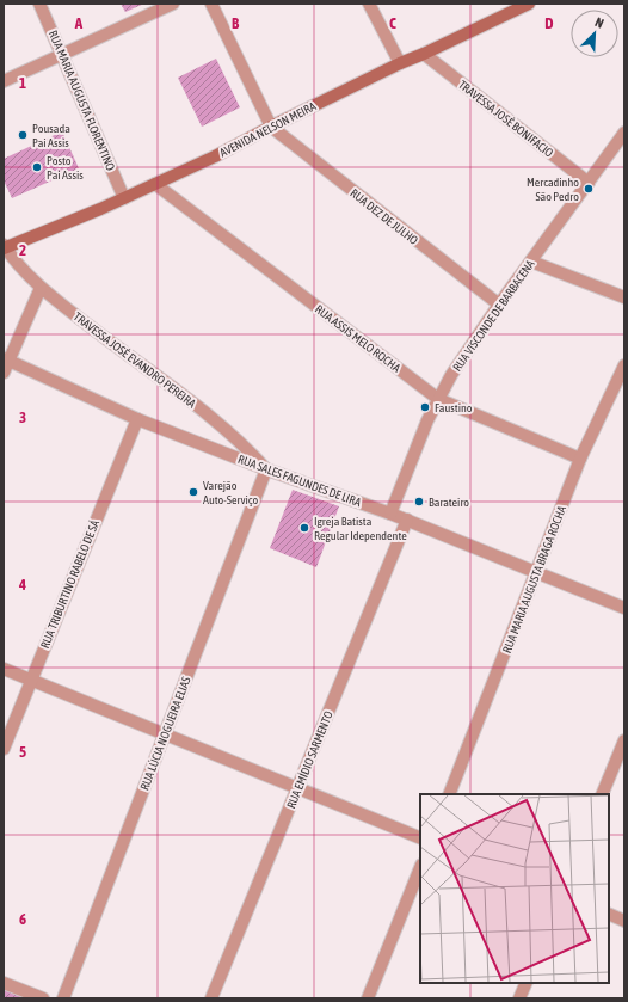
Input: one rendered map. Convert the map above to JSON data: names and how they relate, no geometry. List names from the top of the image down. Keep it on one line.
{"streets":{"main road":["AVENIDA NELSON MEIRA"],"street":["RUA MARIA AUGUSTA FLORENTINO","TRAVESSA JOSÉ BONIFACIO","RUA DEZ DE JULHO","RUA VISCONDE DE BARBACENA","RUA ASSIS MELO ROCHA","TRAVESSA JOSÉ EVANDRO PEREIRA","RUA SALES FAGUNDES DE LIRA","RUA MARIA AUGUSTA BRAGA ROCHA","RUA TRIBURTINO RABELO DE SÁ","RUA LÚCIA NOGUEIRA ELIAS","RUA EMÍDIO SARMENTO"]},"crossings":[["RUA MARIA AUGUSTA FLORENTINO","AVENIDA NELSON MEIRA"],["TRAVESSA JOSÉ BONIFACIO","AVENIDA NELSON MEIRA"],["TRAVESSA JOSÉ BONIFACIO","RUA VISCONDE DE BARBACENA"],["AVENIDA NELSON MEIRA","RUA DEZ DE JULHO"],["AVENIDA NELSON MEIRA","RUA ASSIS MELO ROCHA"],["AVENIDA NELSON MEIRA","TRAVESSA JOSÉ EVANDRO PEREIRA"],["RUA DEZ DE JULHO","RUA VISCONDE DE BARBACENA"],["RUA VISCONDE DE BARBACENA","RUA ASSIS MELO ROCHA"],["RUA VISCONDE DE BARBACENA","RUA SALES FAGUNDES DE LIRA"],["RUA ASSIS MELO ROCHA","RUA MARIA AUGUSTA BRAGA ROCHA"],["TRAVESSA JOSÉ EVANDRO PEREIRA","RUA SALES FAGUNDES DE LIRA"],["TRAVESSA JOSÉ EVANDRO PEREIRA","RUA LÚCIA NOGUEIRA ELIAS"],["RUA SALES FAGUNDES DE LIRA","RUA MARIA AUGUSTA BRAGA ROCHA"],["RUA SALES FAGUNDES DE LIRA","RUA TRIBURTINO RABELO DE SÁ"],["RUA SALES FAGUNDES DE LIRA","RUA LÚCIA NOGUEIRA ELIAS"],["RUA SALES FAGUNDES DE LIRA","RUA EMÍDIO SARMENTO"]],"places":["Pousada Pai Assis","Posto Pai Assis","Mercadinho São Pedro","Faustino","Varejão Auto-Serviço","Barateiro","Igreja Batista Regular Idependente"],"north":"top right","grid":{"columns":["A","B","C","D"],"rows":["1","2","3","4","5","6"]}}
